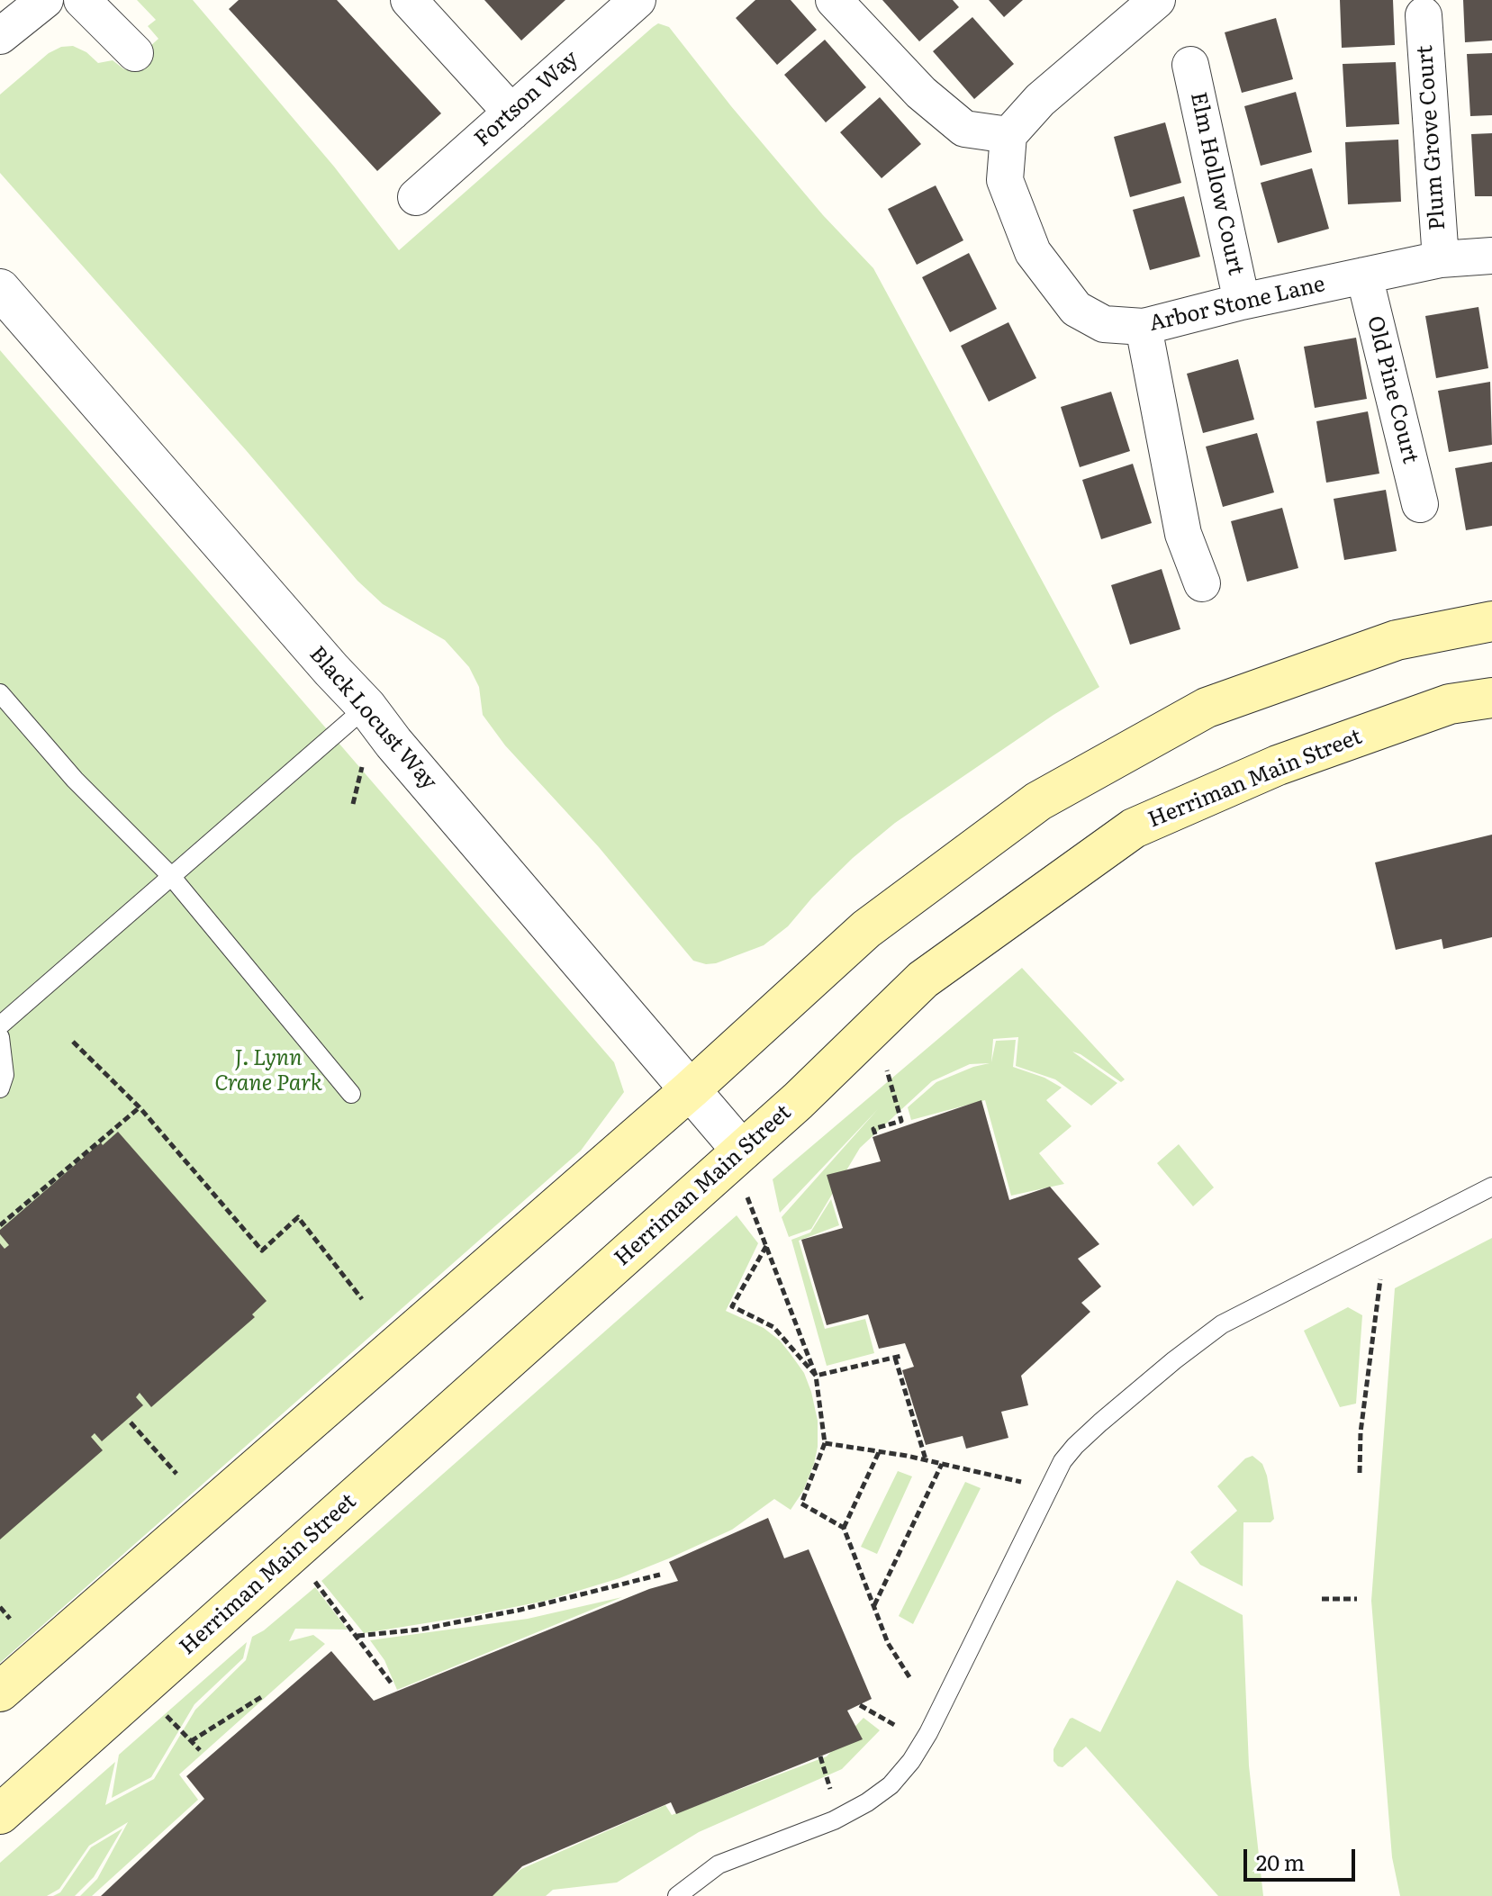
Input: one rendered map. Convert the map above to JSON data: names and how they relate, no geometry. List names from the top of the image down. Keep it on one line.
{"streets":{"main road":["Herriman Main Street"],"street":["Fortson Way","Plum Grove Court","Elm Hollow Court","Arbor Stone Lane","Old Pine Court","Black Locust Way"]},"crossings":[["Plum Grove Court","Arbor Stone Lane"],["Elm Hollow Court","Arbor Stone Lane"],["Arbor Stone Lane","Old Pine Court"],["Black Locust Way","Herriman Main Street"]],"parks":["J. Lynn Crane Park"],"scale_bar":"20 m"}
